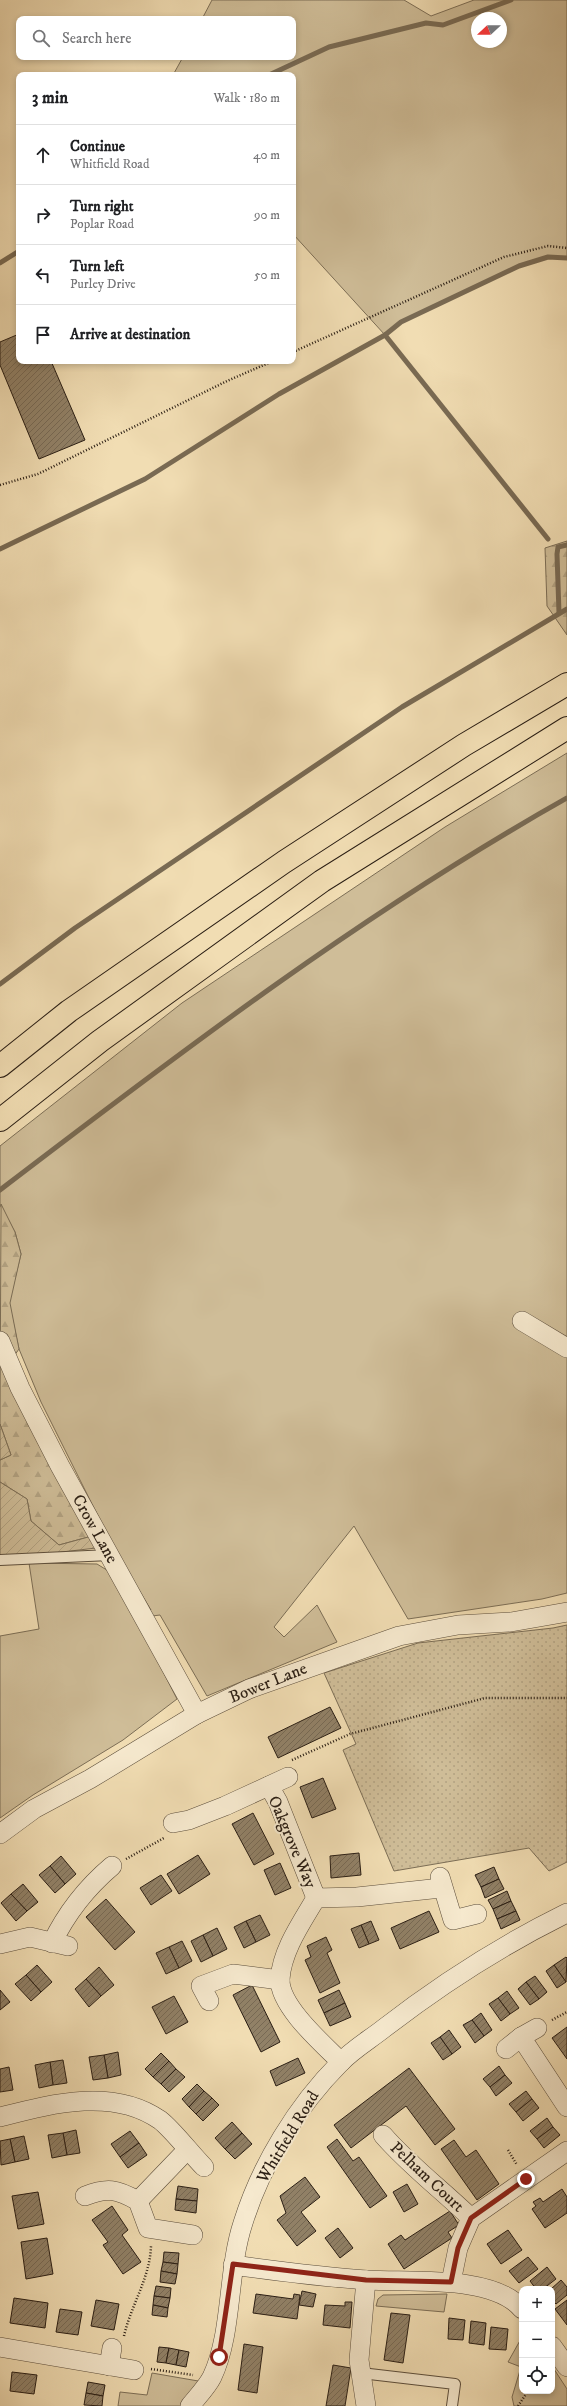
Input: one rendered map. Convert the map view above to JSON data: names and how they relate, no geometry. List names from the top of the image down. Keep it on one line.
{"streets":{"street":["Crow Lane","Bower Lane","Oakgrove Way","Whitfield Road","Pelham Court"]},"crossings":[["Crow Lane","Bower Lane"],["Oakgrove Way","Whitfield Road"]],"north":"left","page":{"search":"Search here","heading":["3 min","Walk · 180 m"],"list":[["Continue","Whitfield Road","40 m"],["Turn right","Poplar Road","90 m"],["Turn left","Purley Drive","50 m"],"Arrive at destination"],"map_buttons":["+","−"]}}
